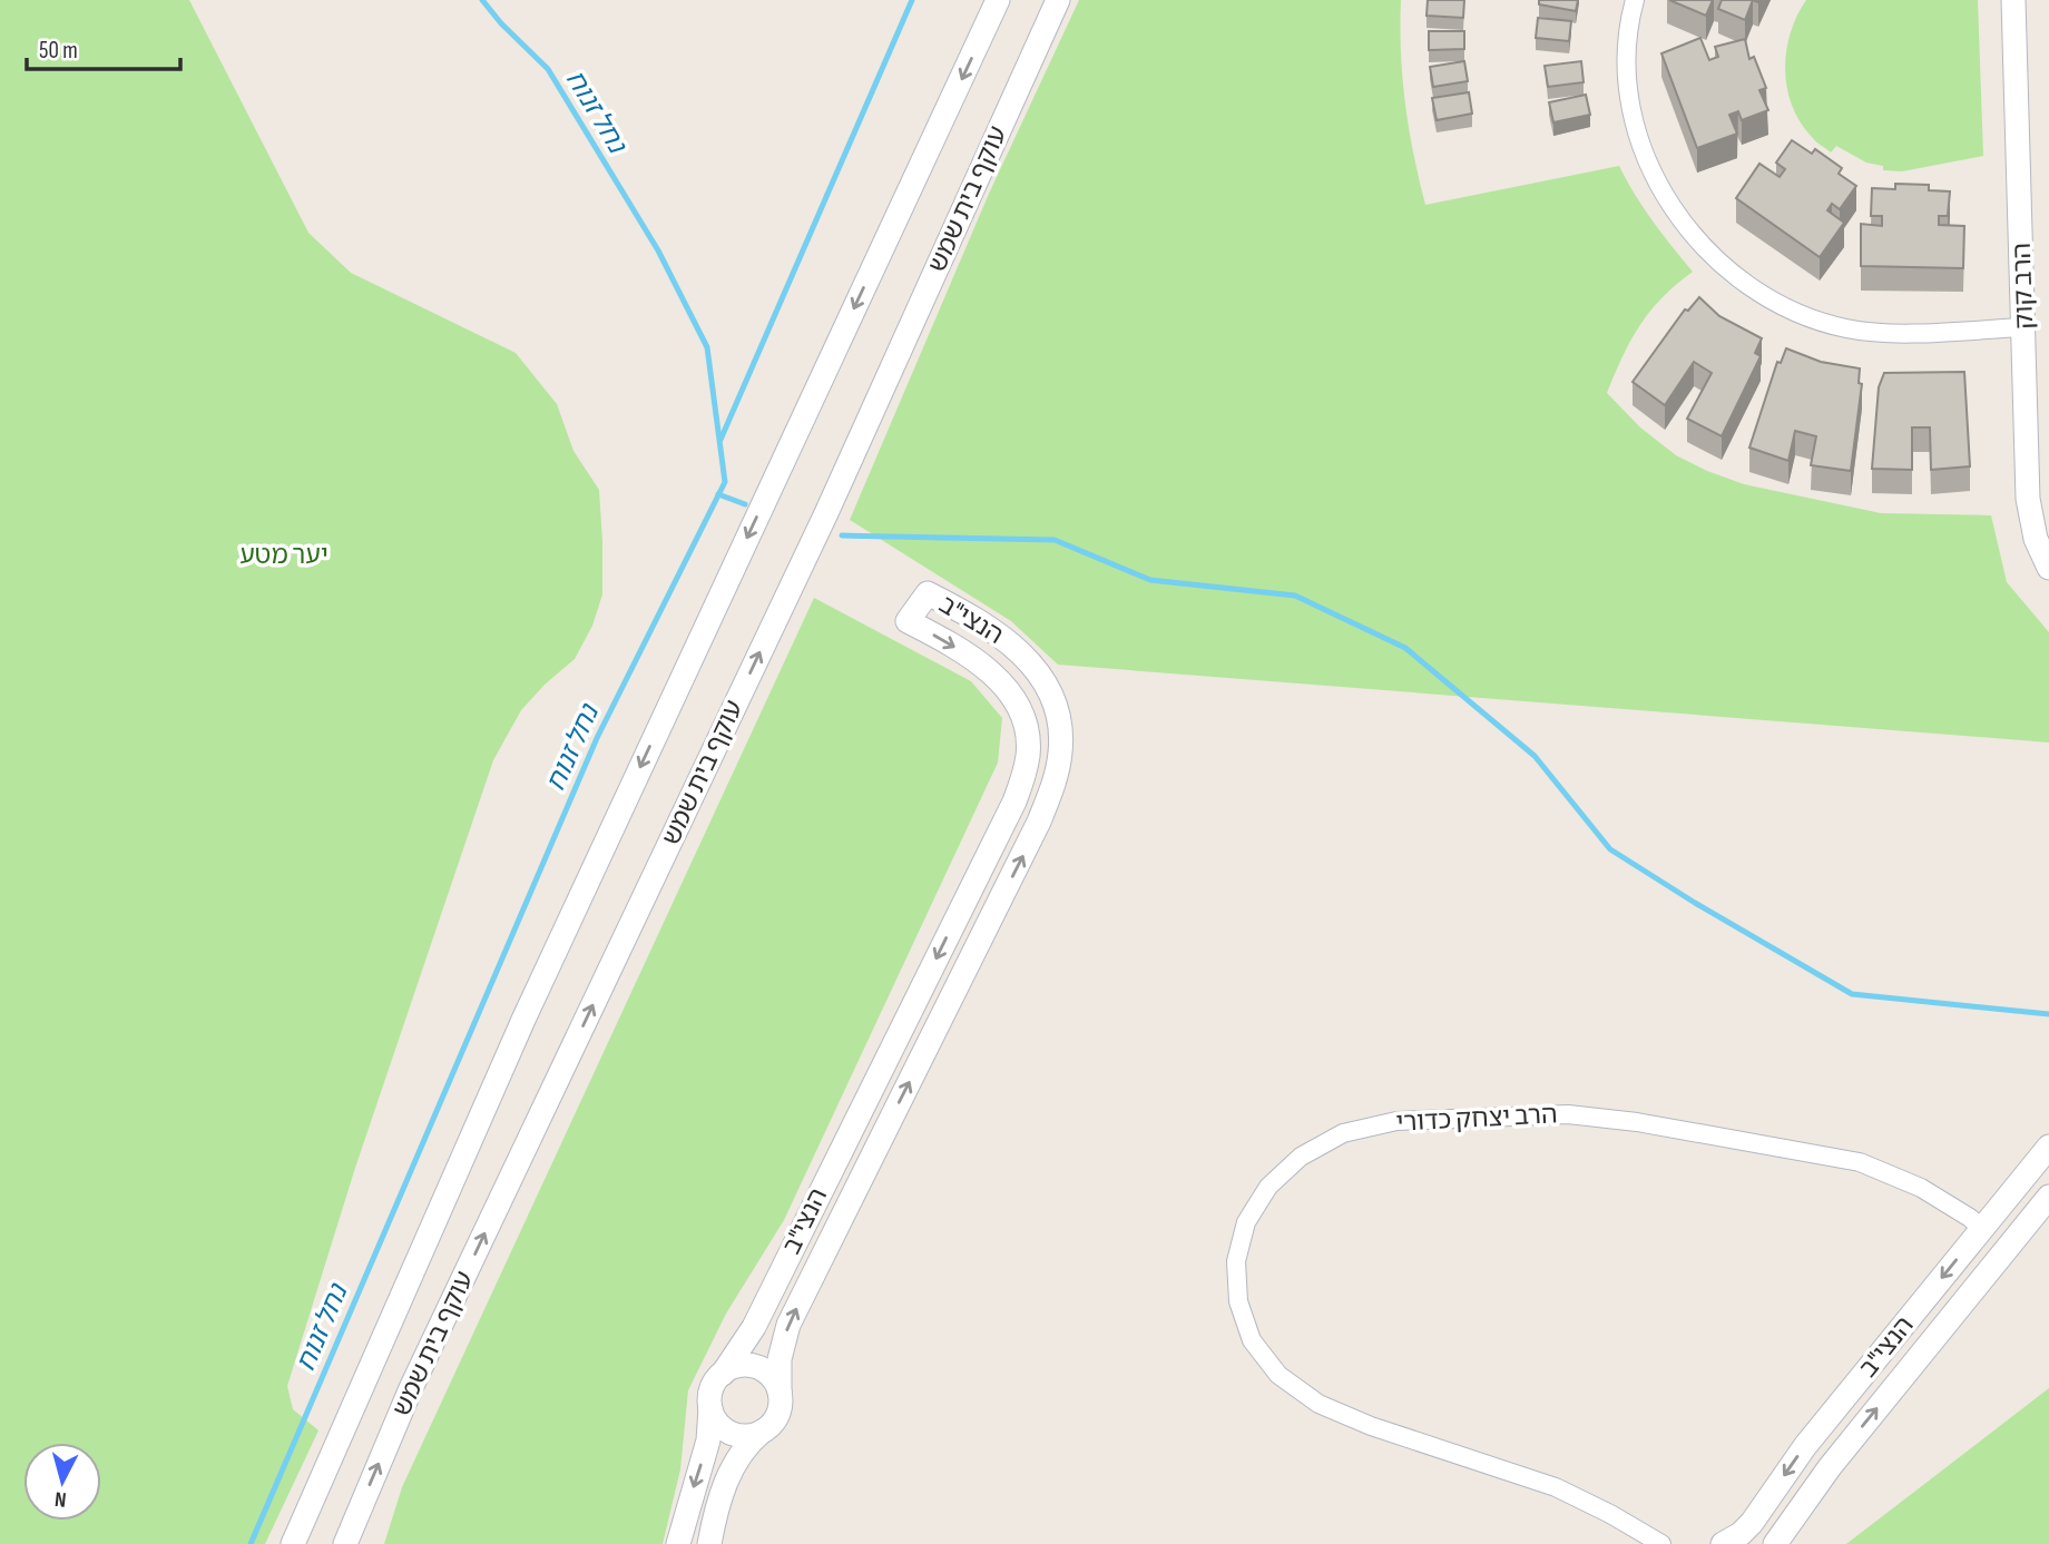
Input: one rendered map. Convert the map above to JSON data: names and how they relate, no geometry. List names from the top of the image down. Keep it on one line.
{"streets":{"street":["עוקף בית שמש","הרב קוק","הנצי\"ב","הרב יצחק כדורי"]},"crossings":[["הנצי\"ב","הרב יצחק כדורי"]],"water":["נחל זנוח"],"parks":["יער מטע"],"scale_bar":"50 m","north":"bottom"}
